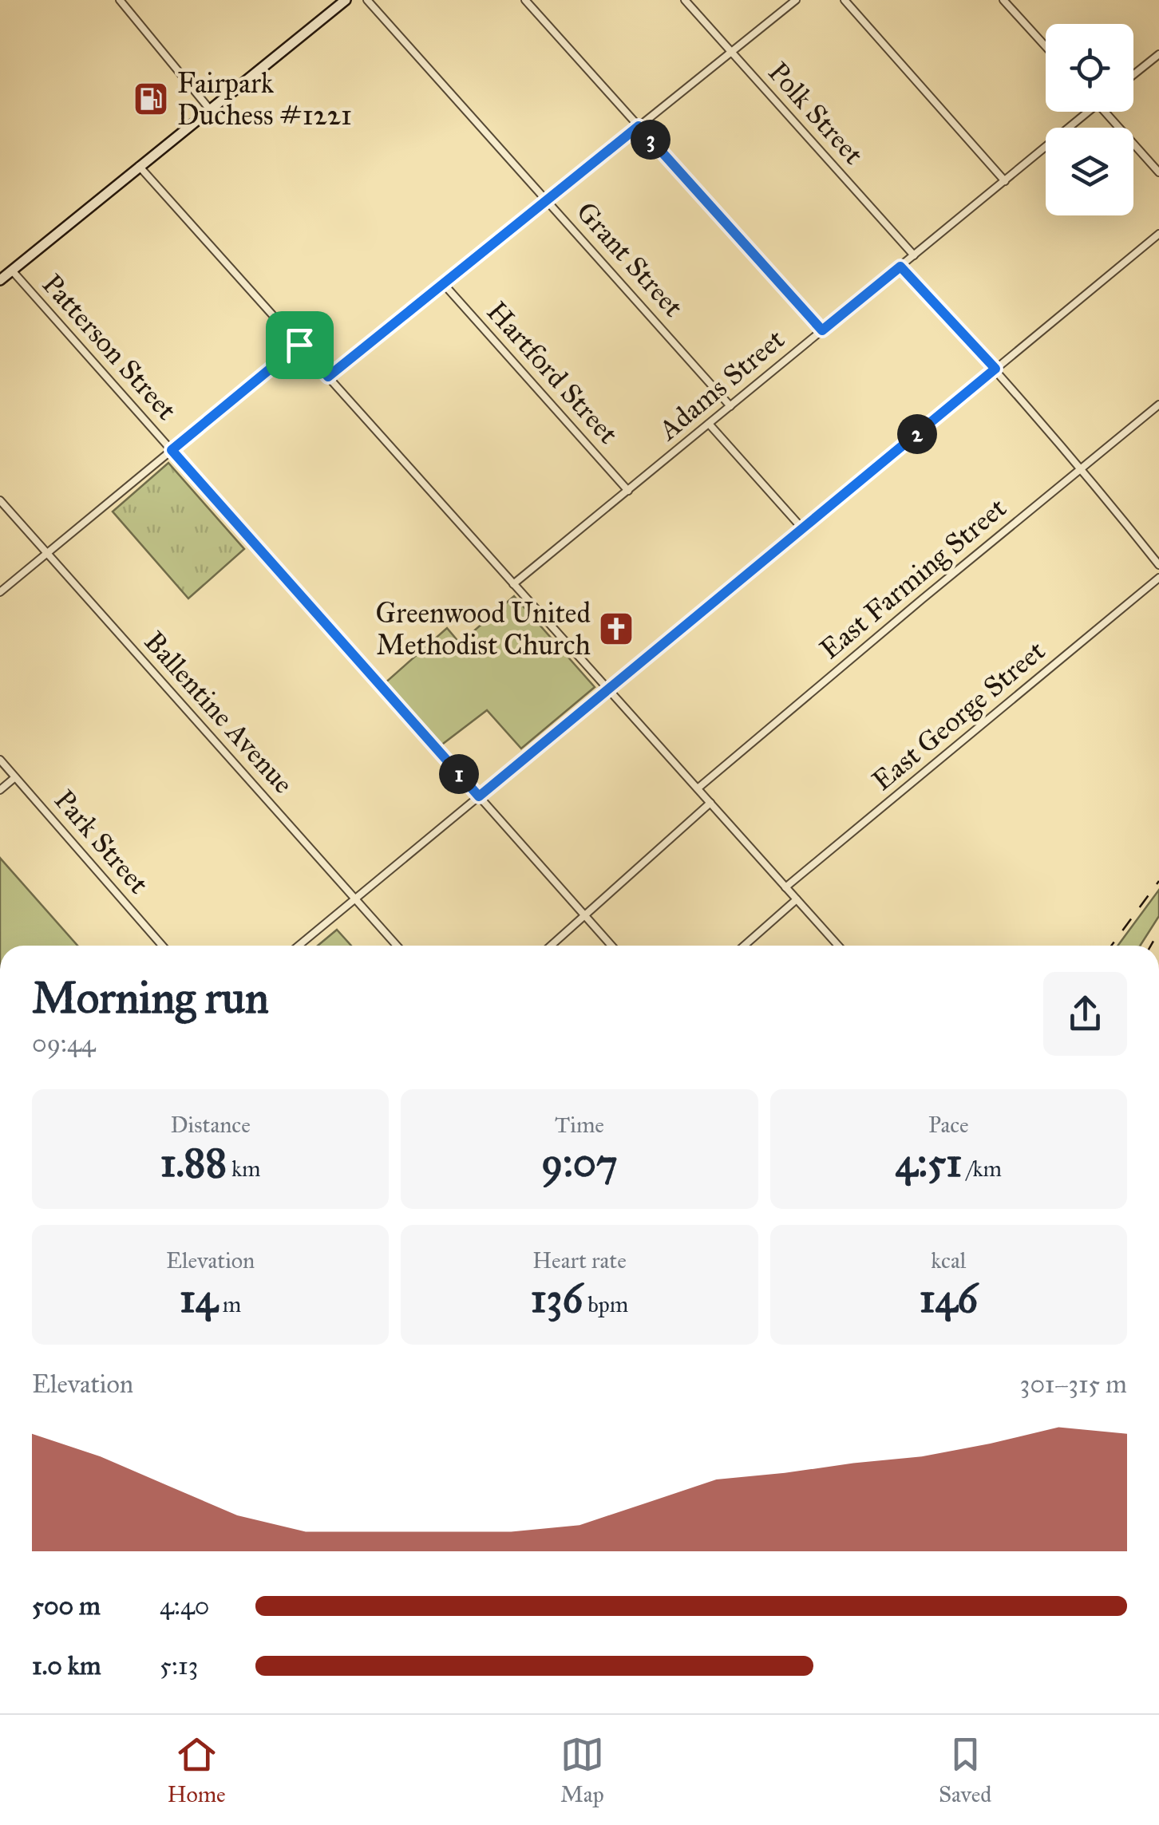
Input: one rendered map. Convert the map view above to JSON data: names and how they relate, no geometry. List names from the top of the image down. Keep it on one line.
{"streets":{"street":["Polk Street","Grant Street","Patterson Street","Hartford Street","Adams Street","East Farming Street","Ballentine Avenue","East George Street","Park Street"]},"crossings":[["Polk Street","Adams Street"],["Grant Street","Adams Street"],["Hartford Street","Adams Street"]],"places":{"fuel station":["Fairpark Duchess #1221"],"church":["Greenwood United Methodist Church"]},"page":{"pins":["3","2","1"],"heading":["Morning run","09:44"],"stats":[["Distance","1.88 km"],["Time","9:07"],["Pace","4:51 /km"],["Elevation","14 m"],["Heart rate","136 bpm"],["kcal","146"]],"chart":["Elevation","301–315 m"],"list":[{"name":"500 m","note":"4:40"},{"name":"1.0 km","note":"5:13"}],"tabs":["Home","Map","Saved"]}}
